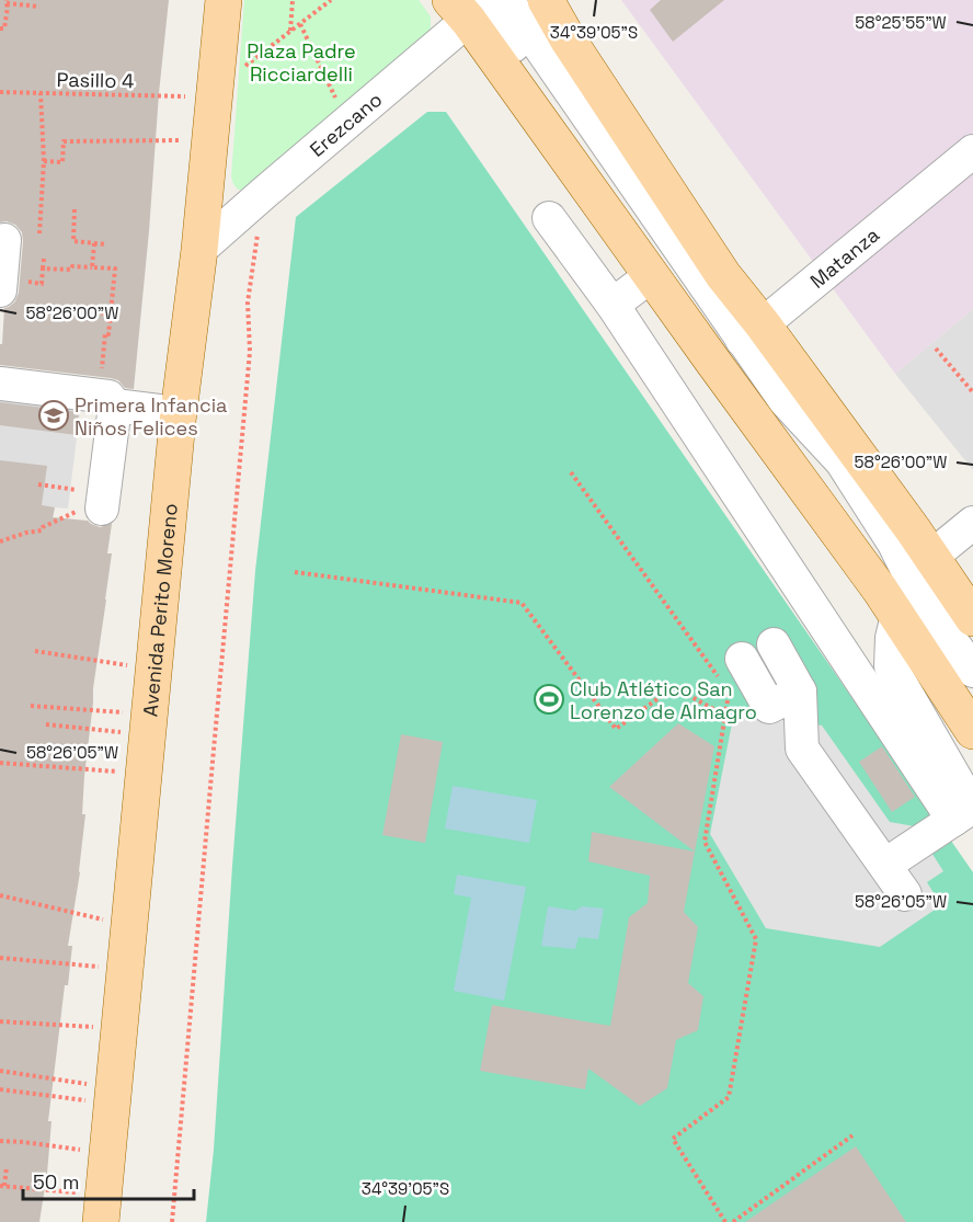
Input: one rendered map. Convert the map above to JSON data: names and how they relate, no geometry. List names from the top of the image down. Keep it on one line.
{"streets":{"main road":["Avenida Perito Moreno"],"street":["Erezcano","Matanza"],"path":["Pasillo 4"]},"crossings":[["Pasillo 4","Avenida Perito Moreno"],["Erezcano","Avenida Perito Moreno"]],"parks":["Plaza Padre Ricciardelli"],"places":{"school or university":["Primera Infancia Niños Felices"],"sports":["Club Atlético San Lorenzo de Almagro"]},"scale_bar":"50 m","coordinates":["58°25'55\"W","34°39'05\"S","58°26'00\"W","58°26'05\"W"]}
